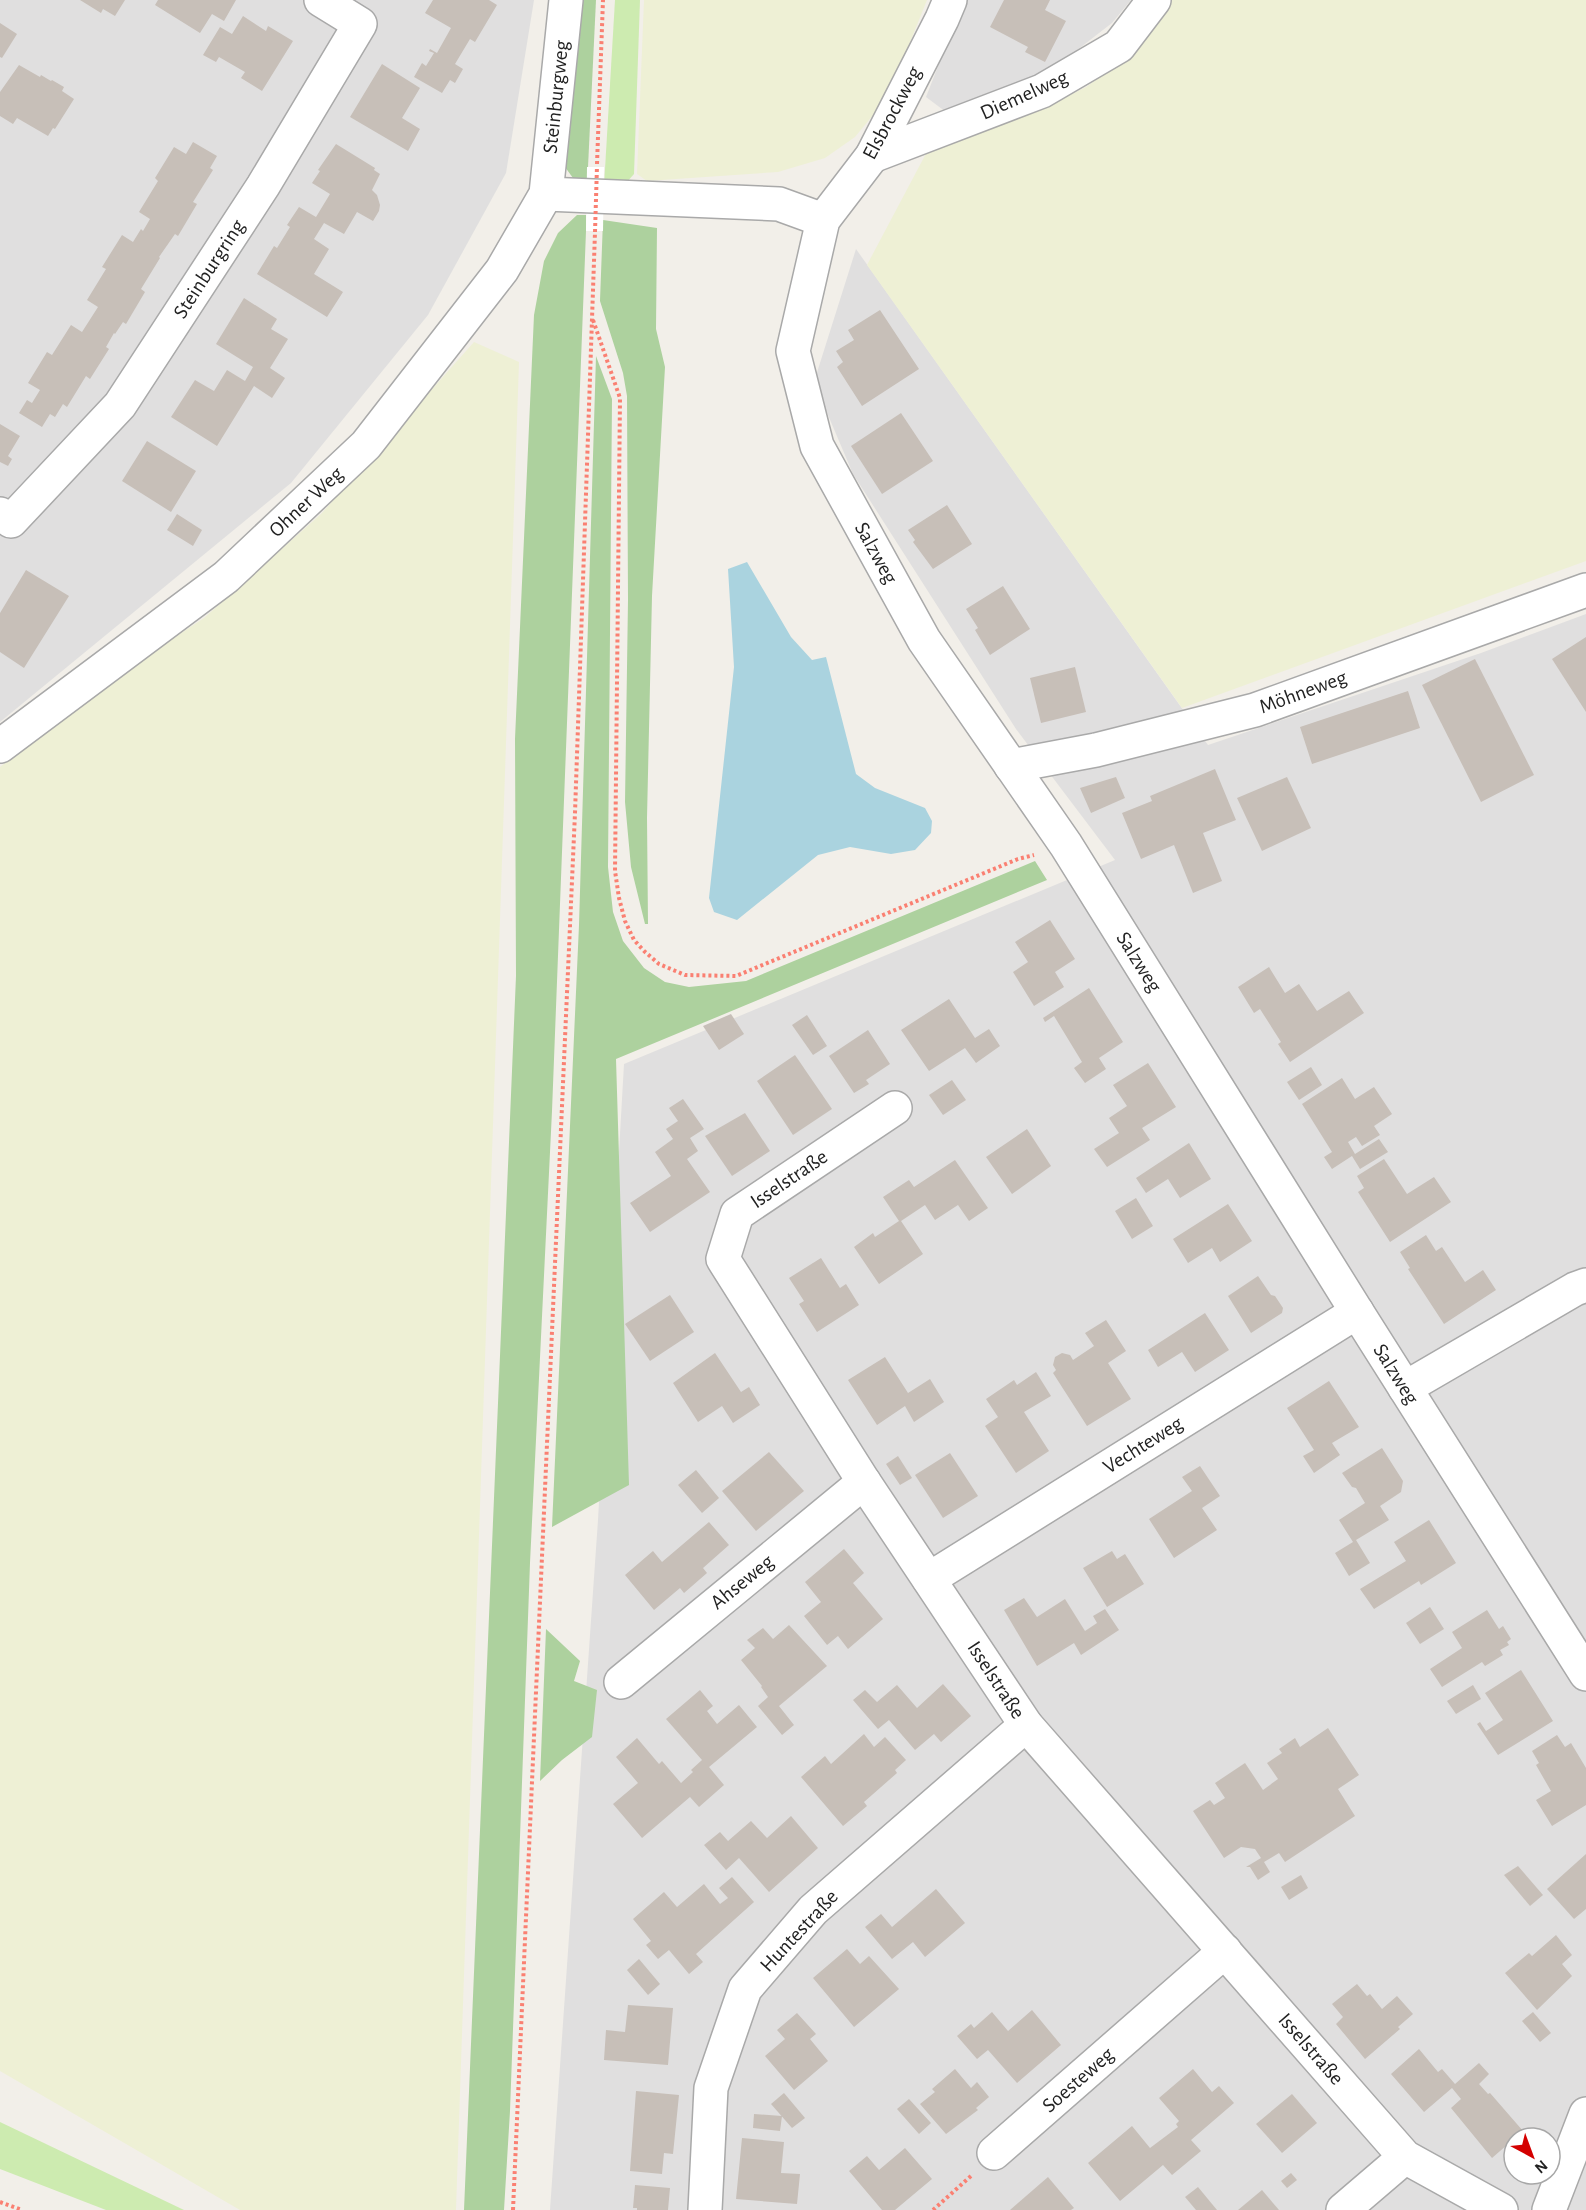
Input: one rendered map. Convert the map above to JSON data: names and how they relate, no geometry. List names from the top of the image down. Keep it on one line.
{"streets":{"street":["Diemelweg","Steinburgweg","Elsbrockweg","Steinburgring","Ohner Weg","Salzweg","Möhneweg","Isselstraße","Vechteweg","Ahseweg","Huntestraße","Soesteweg"]},"crossings":[["Diemelweg","Elsbrockweg"],["Steinburgweg","Ohner Weg"],["Elsbrockweg","Salzweg"],["Salzweg","Möhneweg"],["Salzweg","Vechteweg"],["Isselstraße","Vechteweg"],["Isselstraße","Ahseweg"],["Isselstraße","Huntestraße"],["Isselstraße","Soesteweg"]],"north":"bottom right"}
